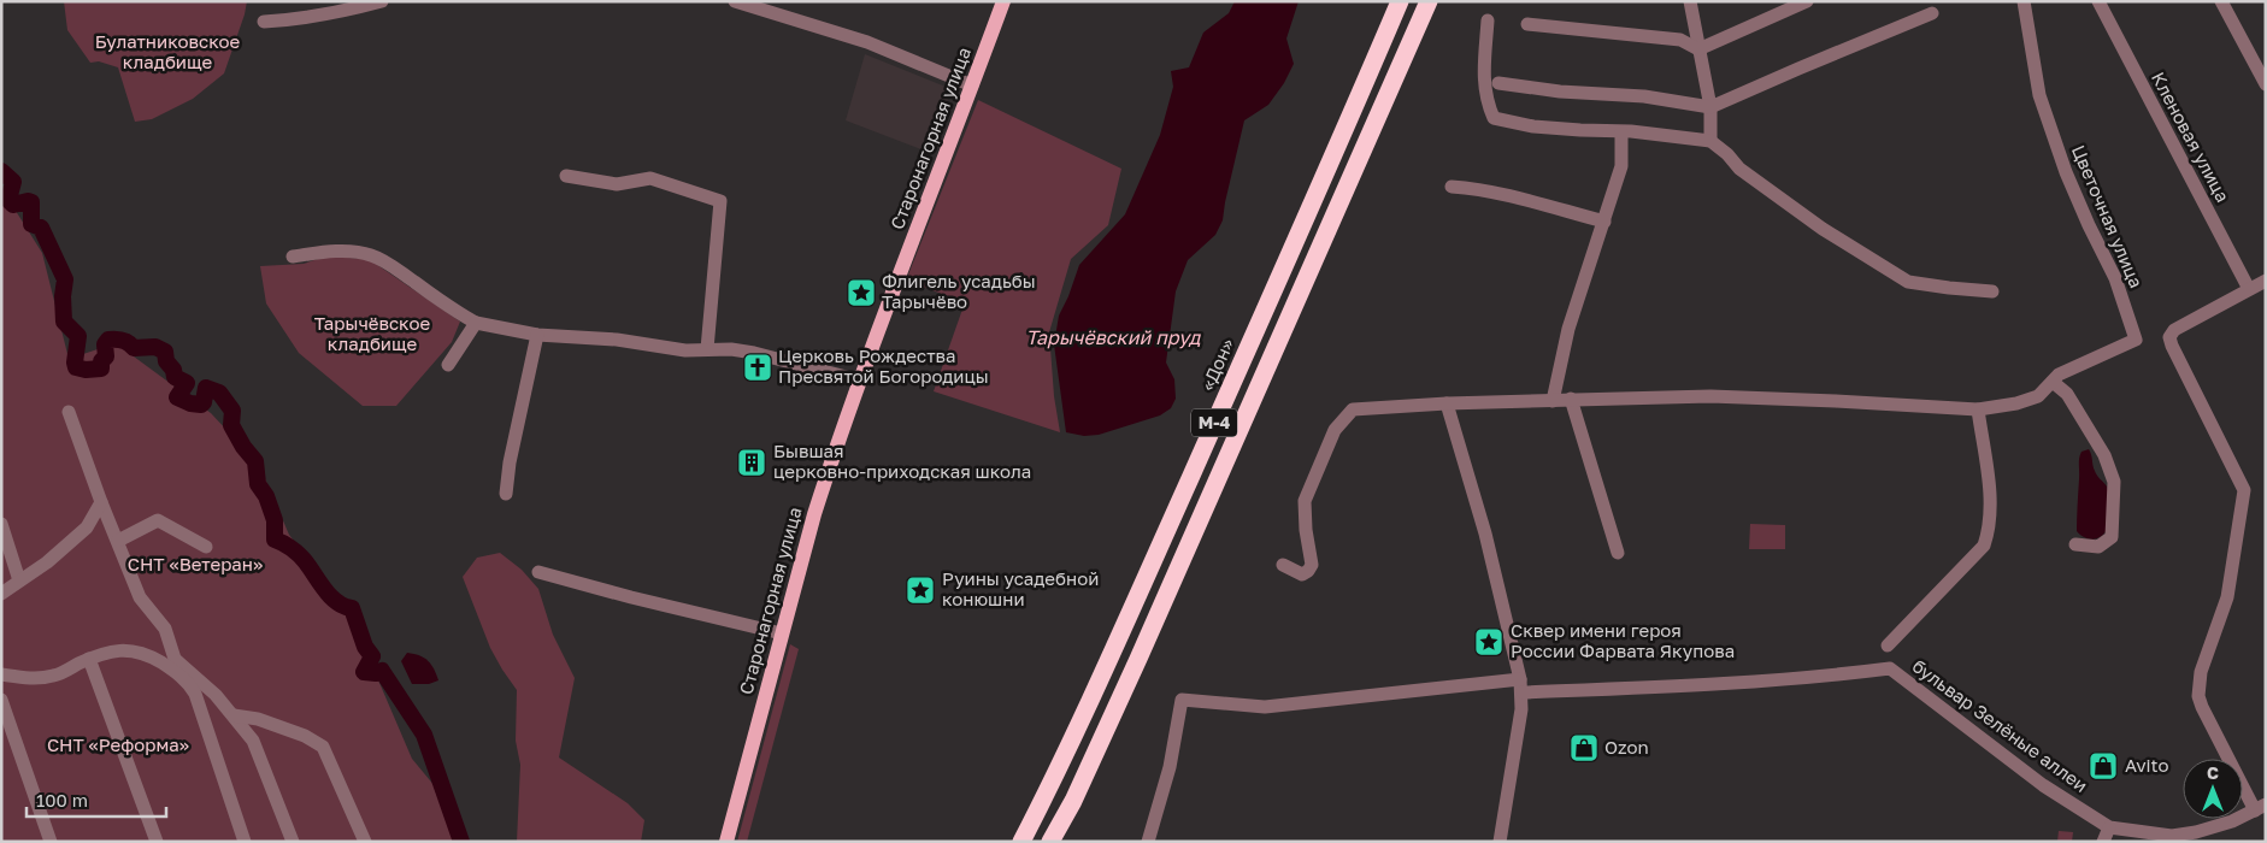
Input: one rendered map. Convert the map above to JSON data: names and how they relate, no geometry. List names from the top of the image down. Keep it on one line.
{"streets":{"highway":["«Дон»","М-4"],"main road":["Старонагорная улица"],"street":["Кленовая улица","Цветочная улица","бульвар Зелёные аллеи"]},"water":["Тарычёвский пруд"],"parks":["Булатниковское кладбище","Тарычёвское кладбище","СНТ «Ветеран»","СНТ «Реформа»"],"places":{"place":["Флигель усадьбы Тарычёво","Руины усадебной конюшни","Сквер имени героя России Фарвата Якупова"],"church":["Церковь Рождества Пресвятой Богородицы"],"building":["Бывшая церковно-приходская школа"],"shop":["Ozon","Avito"]},"scale_bar":"100 m","north":"top"}
